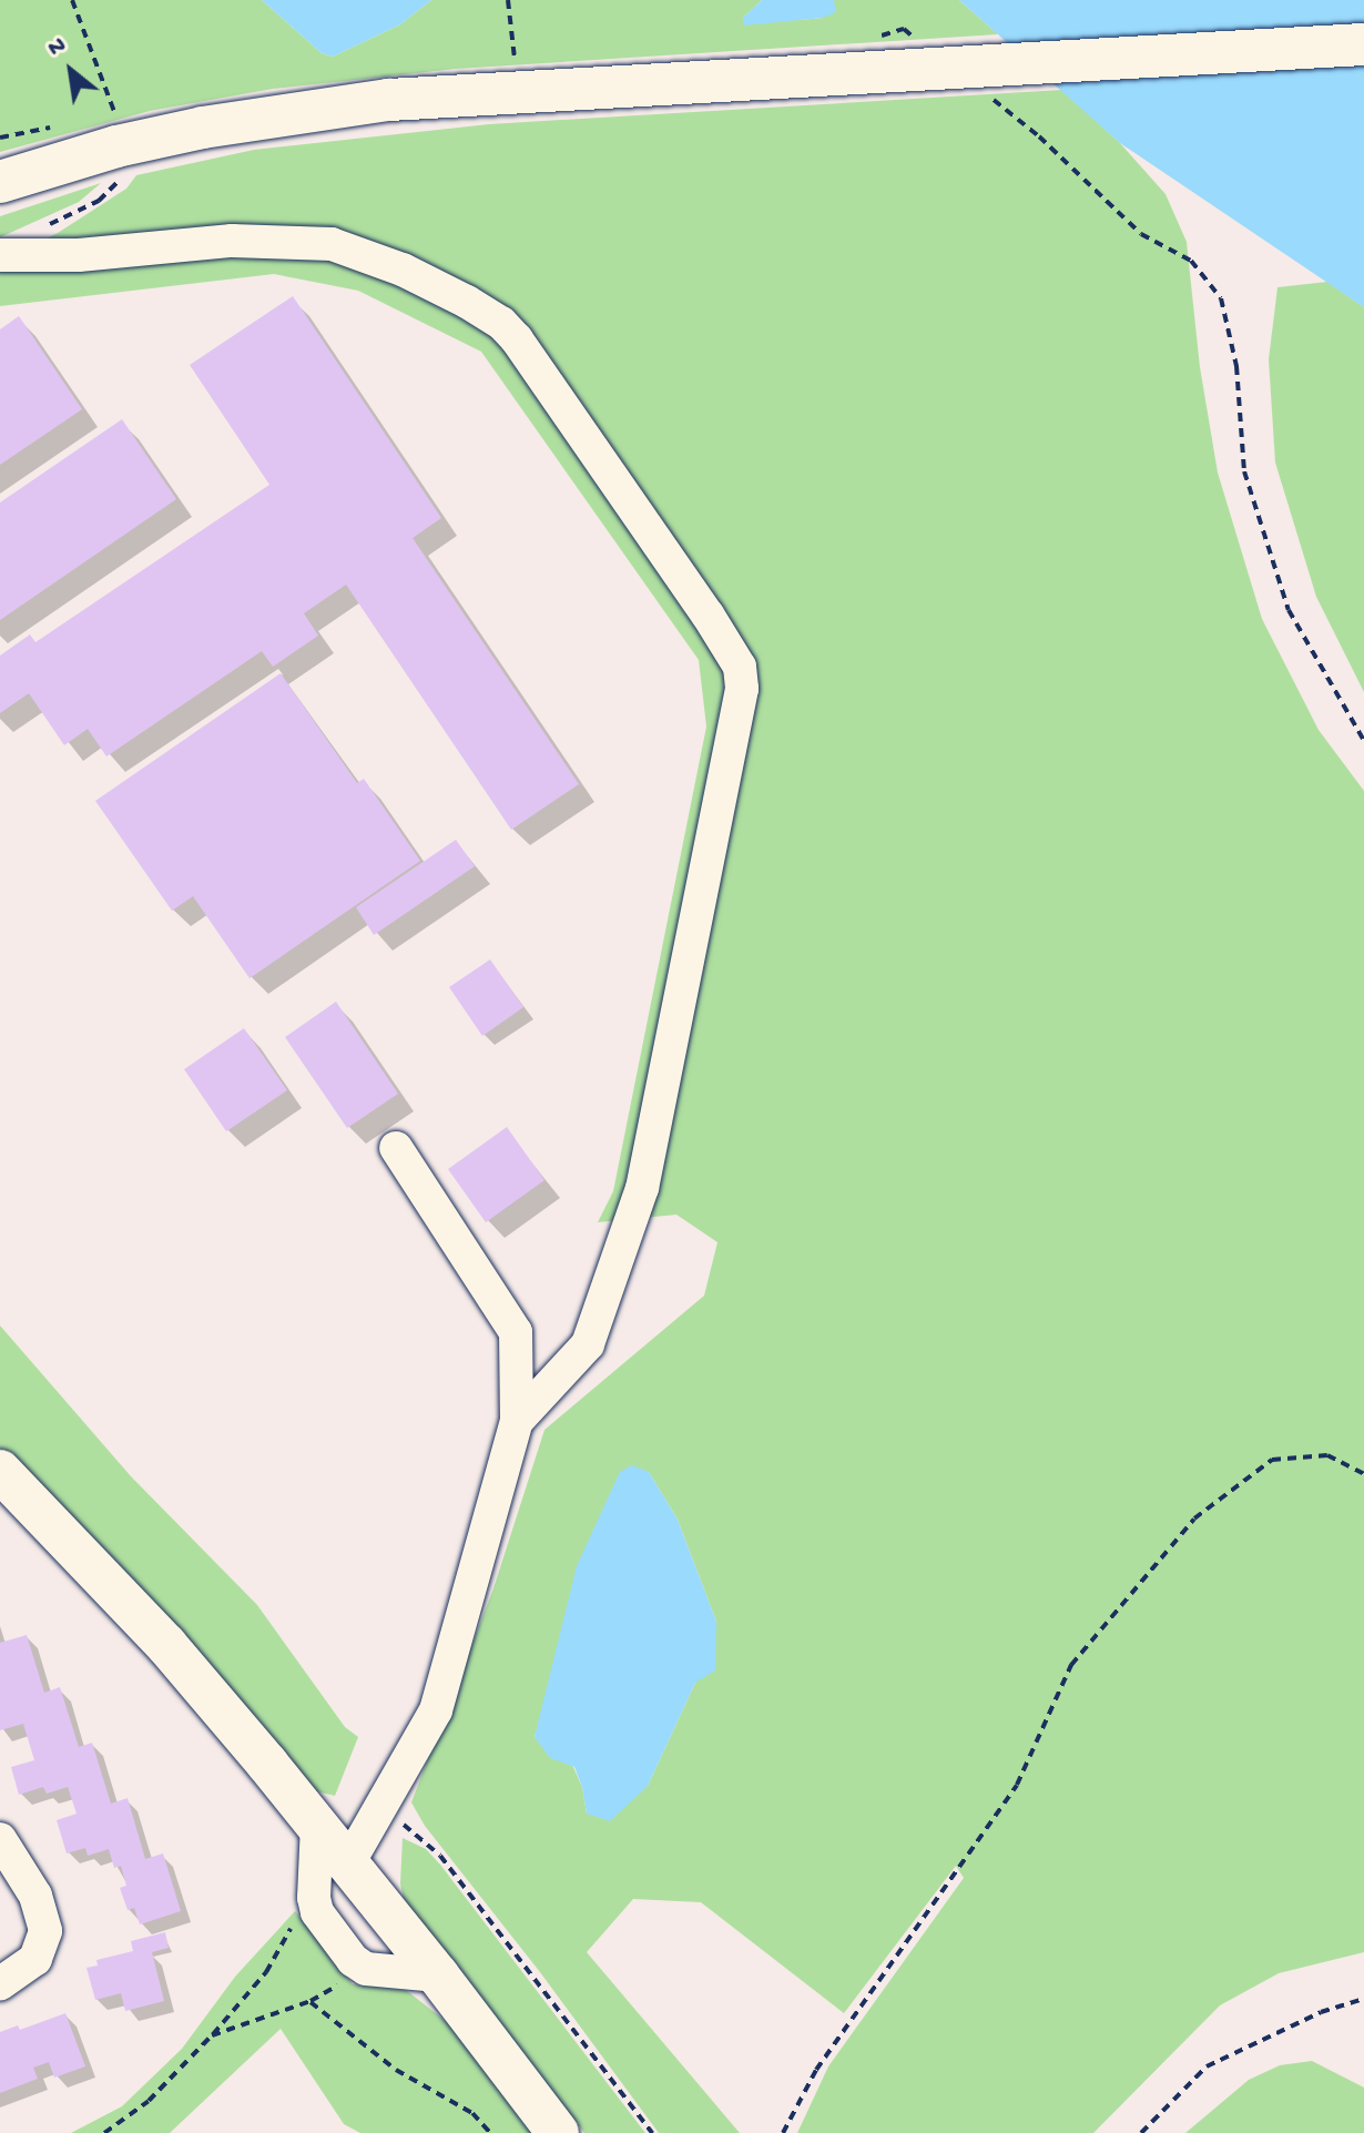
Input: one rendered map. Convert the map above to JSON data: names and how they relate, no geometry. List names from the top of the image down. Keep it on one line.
{"north":"top left"}
